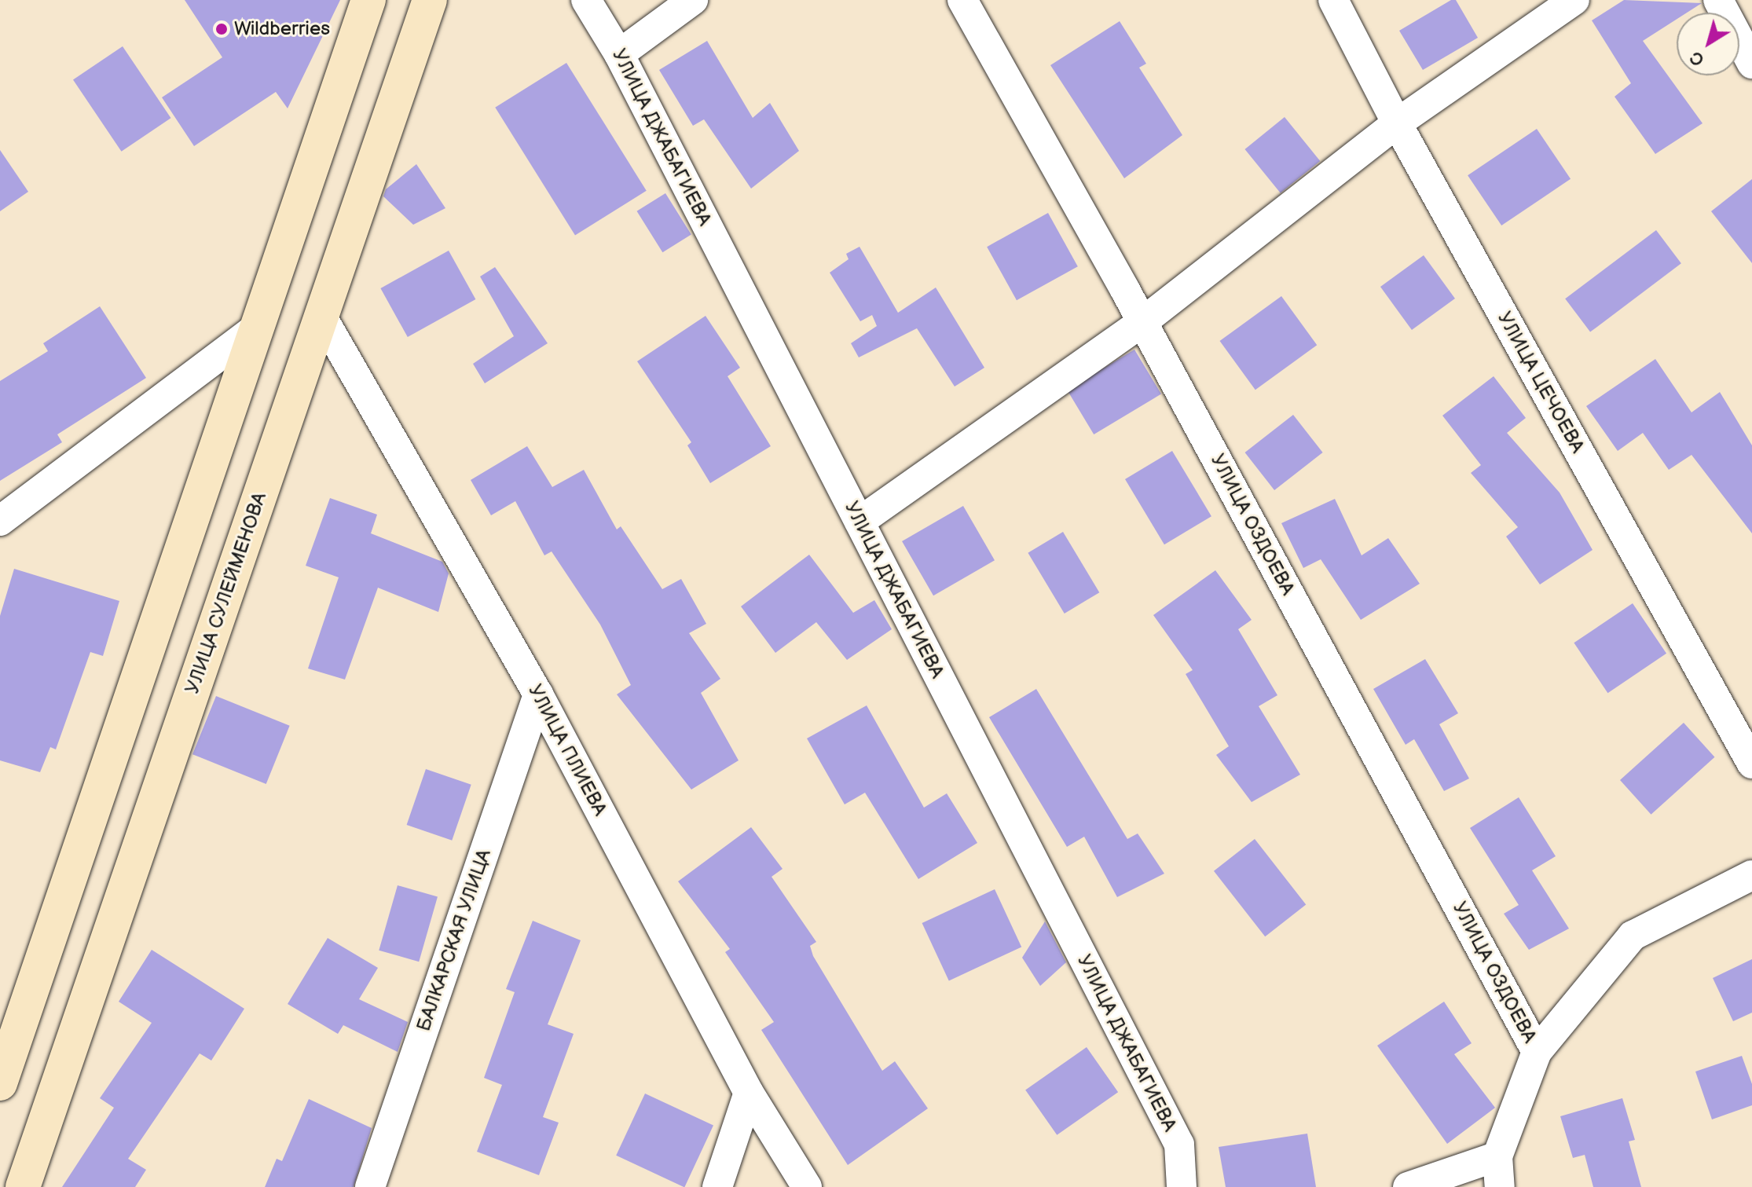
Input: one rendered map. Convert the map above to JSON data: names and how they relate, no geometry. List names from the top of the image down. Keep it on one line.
{"streets":{"main road":["УЛИЦА СУЛЕЙМЕНОВА"],"street":["УЛИЦА ДЖАБАГИЕВА","УЛИЦА ЦЕЧОЕВА","УЛИЦА ОЗДОЕВА","УЛИЦА ПЛИЕВА","БАЛКАРСКАЯ УЛИЦА"]},"crossings":[["УЛИЦА СУЛЕЙМЕНОВА","УЛИЦА ПЛИЕВА"],["УЛИЦА ПЛИЕВА","БАЛКАРСКАЯ УЛИЦА"]],"places":["Wildberries"],"north":"bottom left"}
